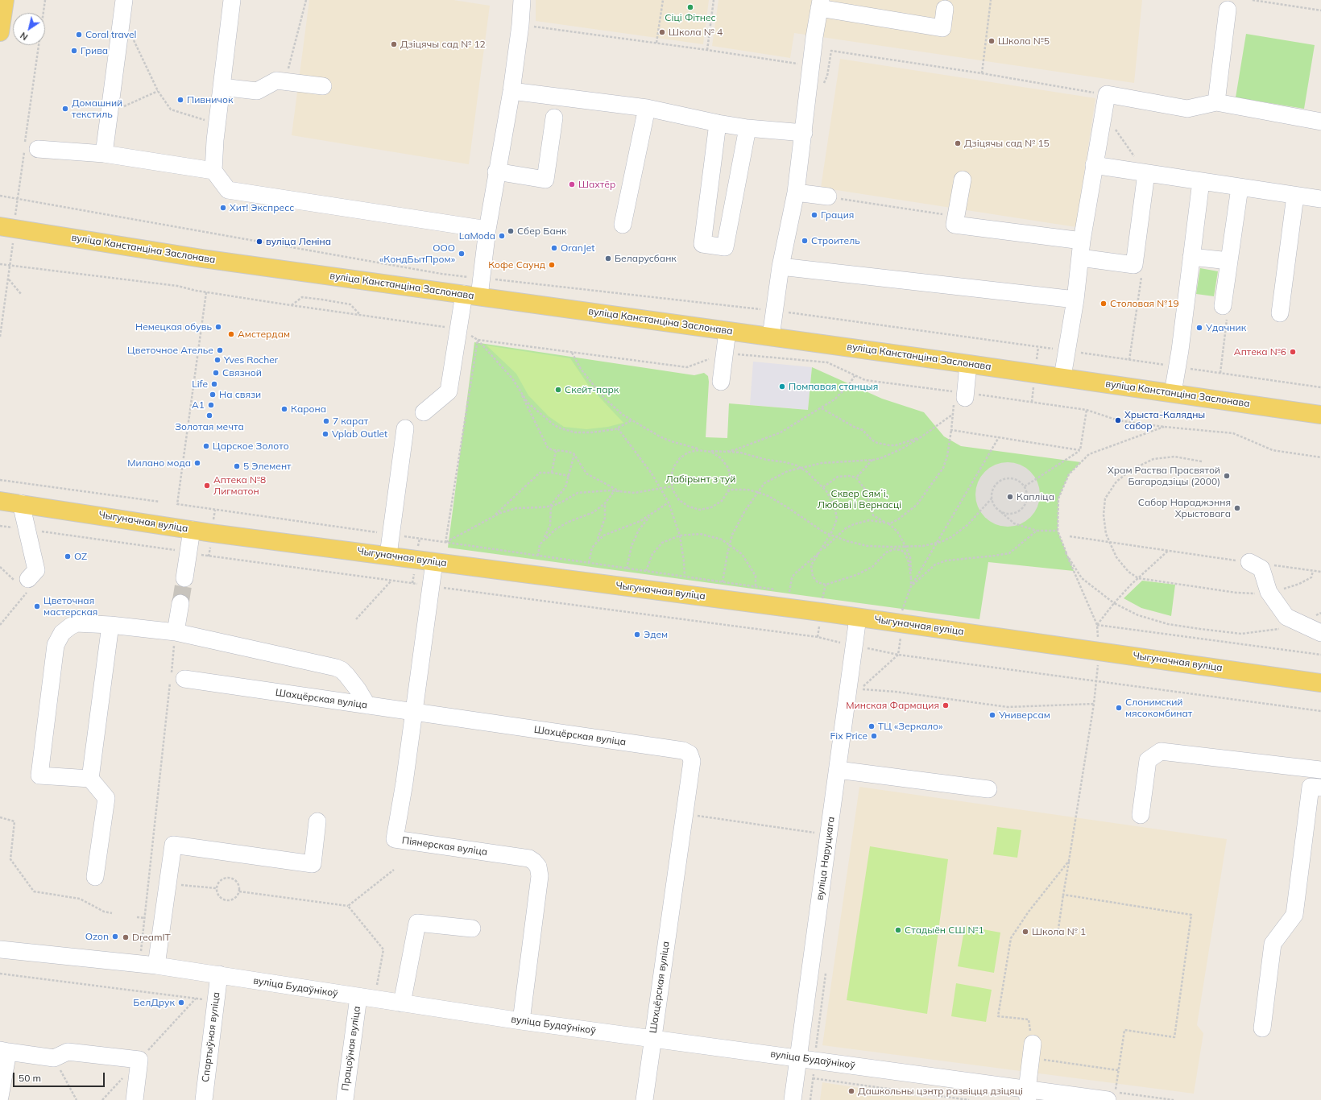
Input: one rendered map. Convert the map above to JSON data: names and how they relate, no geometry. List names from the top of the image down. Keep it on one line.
{"streets":{"main road":["вуліца Канстанціна Заслонава","Чыгуначная вуліца"],"street":["Шахцёрская вуліца","Піянерская вуліца","вуліца Наруцкага","вуліца Будаўнікоў","Спартыўная вуліца","Працоўная вуліца"]},"crossings":[["Чыгуначная вуліца","Піянерская вуліца"],["Чыгуначная вуліца","вуліца Наруцкага"],["Шахцёрская вуліца","Піянерская вуліца"],["Шахцёрская вуліца","вуліца Будаўнікоў"],["Піянерская вуліца","вуліца Будаўнікоў"],["вуліца Наруцкага","вуліца Будаўнікоў"],["вуліца Будаўнікоў","Спартыўная вуліца"],["вуліца Будаўнікоў","Працоўная вуліца"]],"parks":["Лабірынт з туй","Сквер Сямʼі, Любові і Вернасці"],"places":["Сіці Фітнес","Школа № 4","Coral travel","Школа №5","Дзіцячы сад № 12","Грива","Пивничок","Домашний текстиль","Дзіцячы сад № 15","Шахтёр","Хит! Экспресс","Грация","Сбер Банк","LaModa","Строитель","вуліца Леніна","OranJet","ООО «КондБытПром»","Беларусбанк","Кофе Саунд","Столовая №19","Немецкая обувь","Удачник","Амстердам","Цветочное Ателье","Аптека №6","Yves Rocher","Связной","Life","Помпавая станцыя","Скейт-парк","На связи","A1","Карона","Золотая мечта","Хрыста-Калядны сабор","7 карат","Vplab Outlet","Царское Золото","Милано мода","5 Элемент","Храм Раства Прасвятой Багародзіцы (2000)","Аптека №8 Лигматон","Капліца","Сабор Нараджэння Хрыстовага","OZ","Цветочная мастерская","Эдем","Минская Фармация","Слонимский мясокомбинат","Универсам","ТЦ «Зеркало»","Fix Price","Стадыён СШ №1","Школа № 1","Ozon","DreamIT","БелДрук","Дашкольны цэнтр развіцця дзіцяці"],"scale_bar":"50 m","north":"bottom left"}
